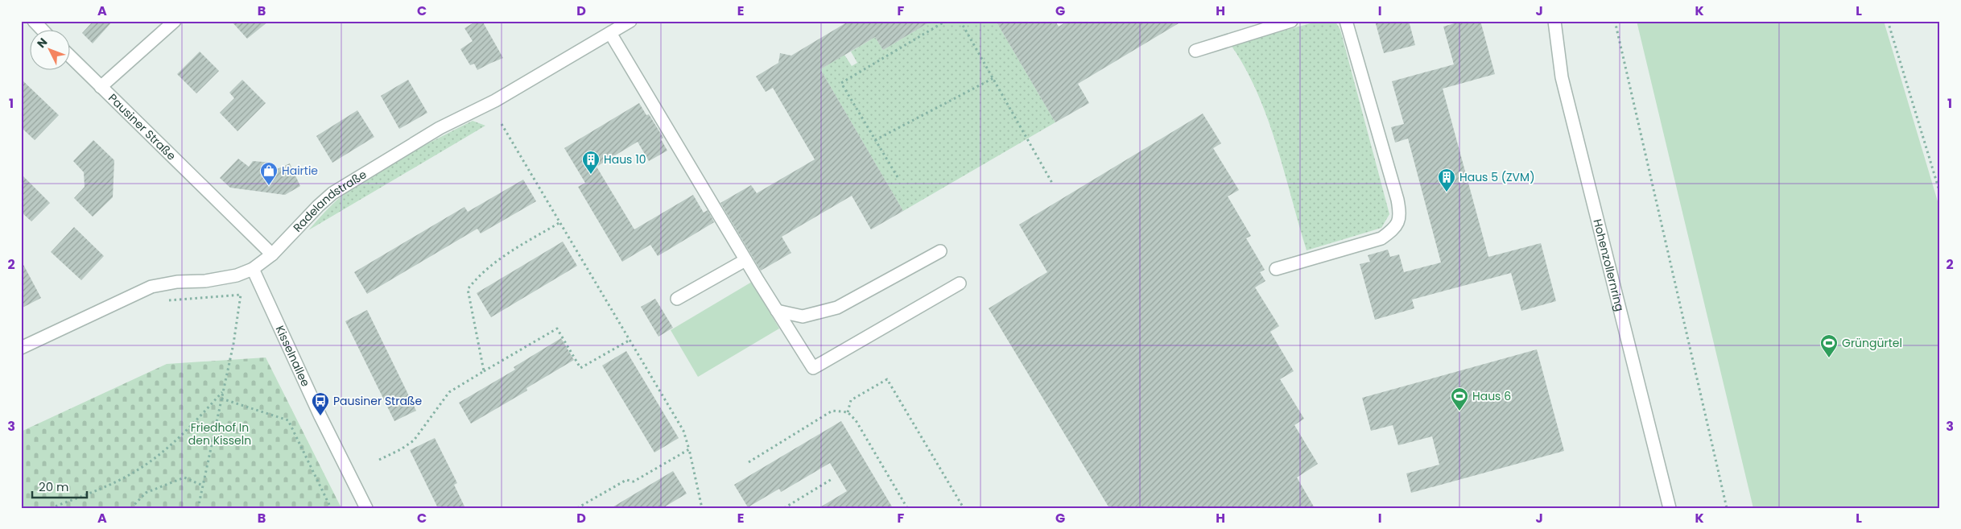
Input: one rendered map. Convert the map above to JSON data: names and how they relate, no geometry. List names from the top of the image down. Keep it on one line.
{"streets":{"street":["Pausiner Straße","Radelandstraße","Hohenzollernring","Kisselnallee"]},"crossings":[["Pausiner Straße","Radelandstraße"],["Radelandstraße","Kisselnallee"]],"parks":["Friedhof In den Kisseln"],"places":{"building":["Haus 10","Haus 5 (ZVM)"],"shop":["Hairtie"],"sports":["Grüngürtel","Haus 6"],"bus stop":["Pausiner Straße"]},"scale_bar":"20 m","north":"top left","grid":{"columns":["A","B","C","D","E","F","G","H","I","J","K","L"],"rows":["1","2","3"]}}
